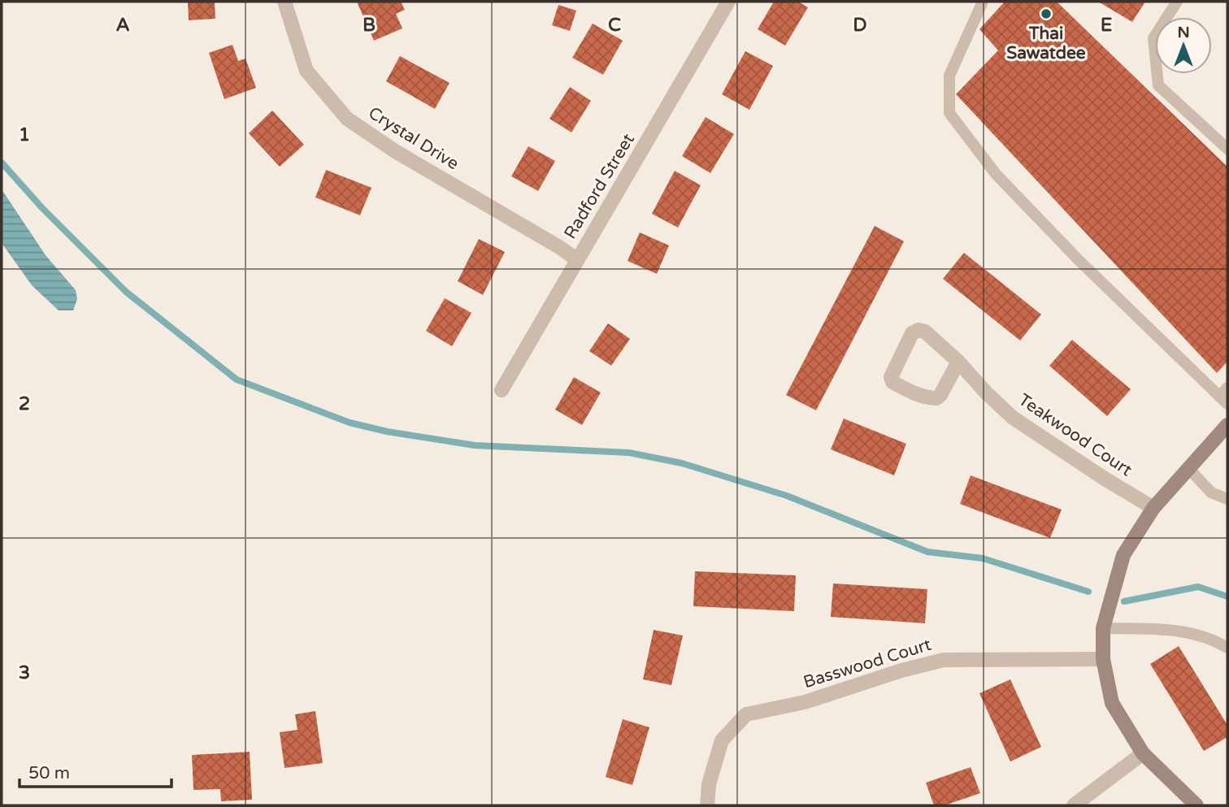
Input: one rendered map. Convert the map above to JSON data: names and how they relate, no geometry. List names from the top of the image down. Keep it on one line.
{"streets":{"street":["Crystal Drive","Radford Street","Teakwood Court","Basswood Court"]},"crossings":[["Crystal Drive","Radford Street"]],"places":["Thai Sawatdee"],"scale_bar":"50 m","north":"top","grid":{"columns":["A","B","C","D","E"],"rows":["1","2","3"]}}
